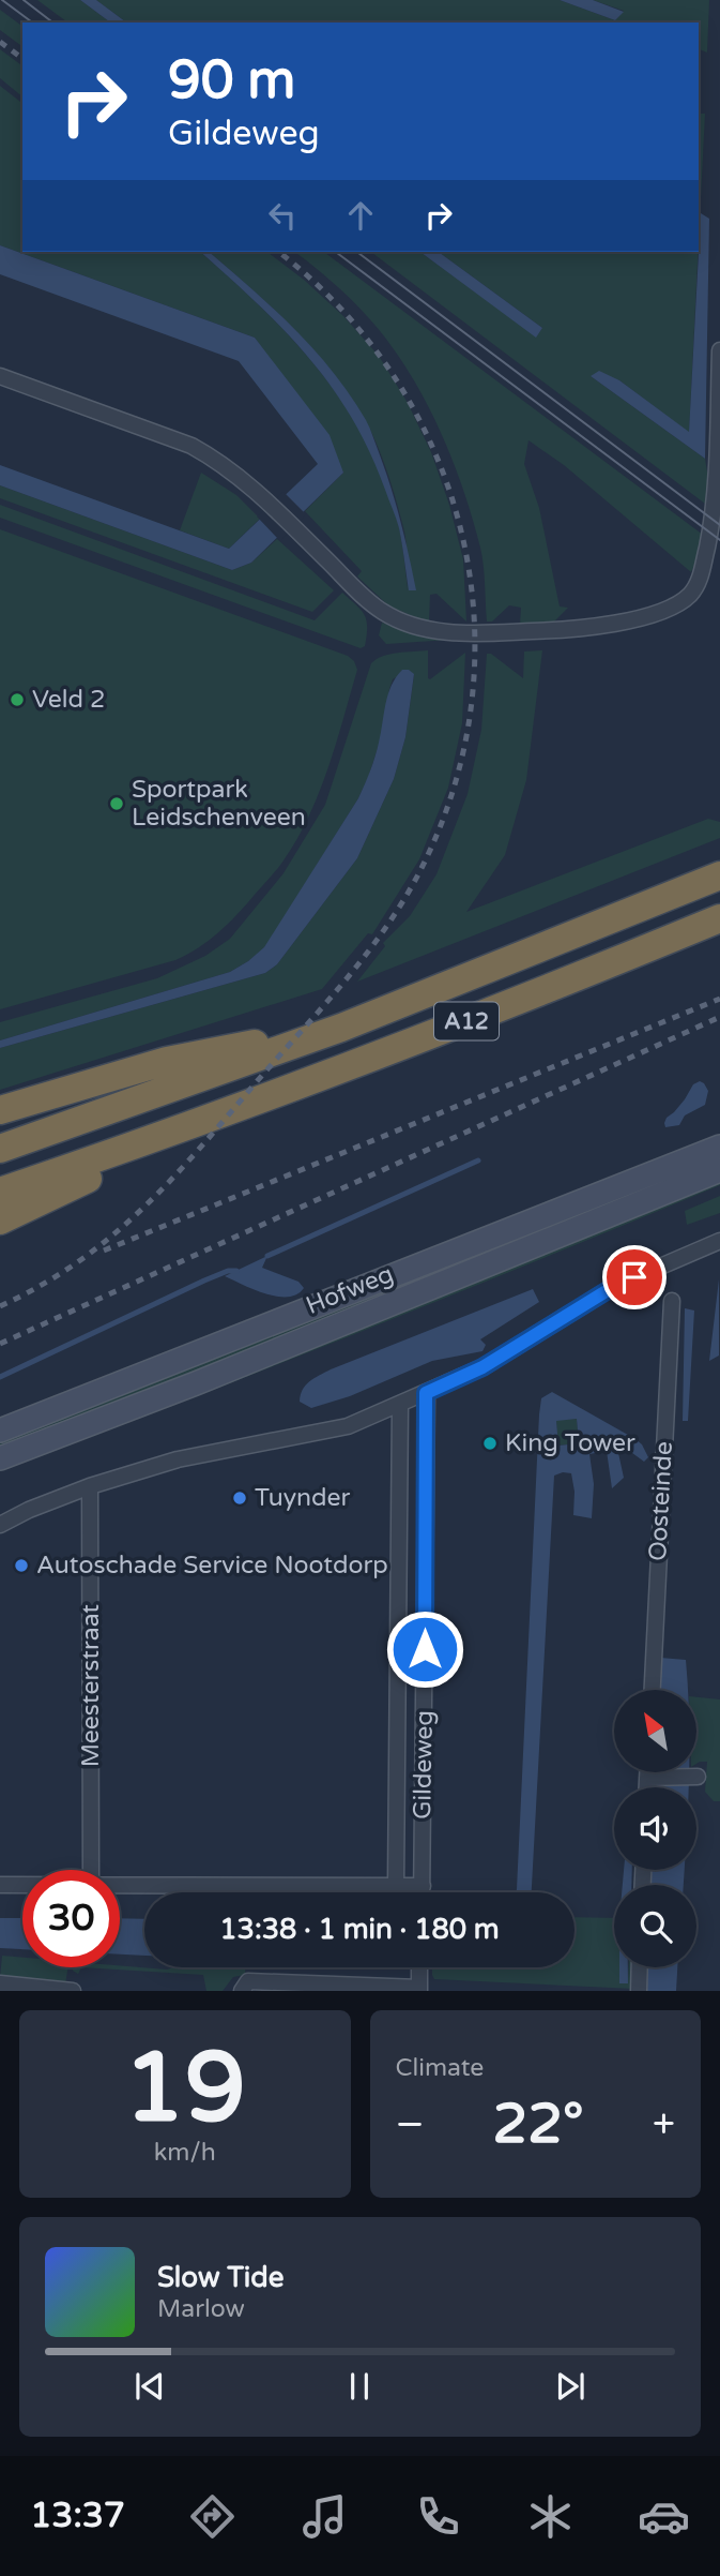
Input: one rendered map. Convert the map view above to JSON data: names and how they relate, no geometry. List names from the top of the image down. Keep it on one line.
{"streets":{"highway":["A12"],"main road":["Hofweg"],"street":["Oosteinde","Meesterstraat","Gildeweg"]},"places":["Veld 2","Sportpark Leidschenveen","King Tower","Tuynder","Autoschade Service Nootdorp"],"north":"top left","page":{"turn":["90 m","Gildeweg"],"limit":"30","trip":"13:38 · 1 min · 180 m","tile":[["19","km/h"],"Climate"],"heat":["−","22°","+"],"song":["Slow Tide","Marlow"],"tabs":"13:37"}}
